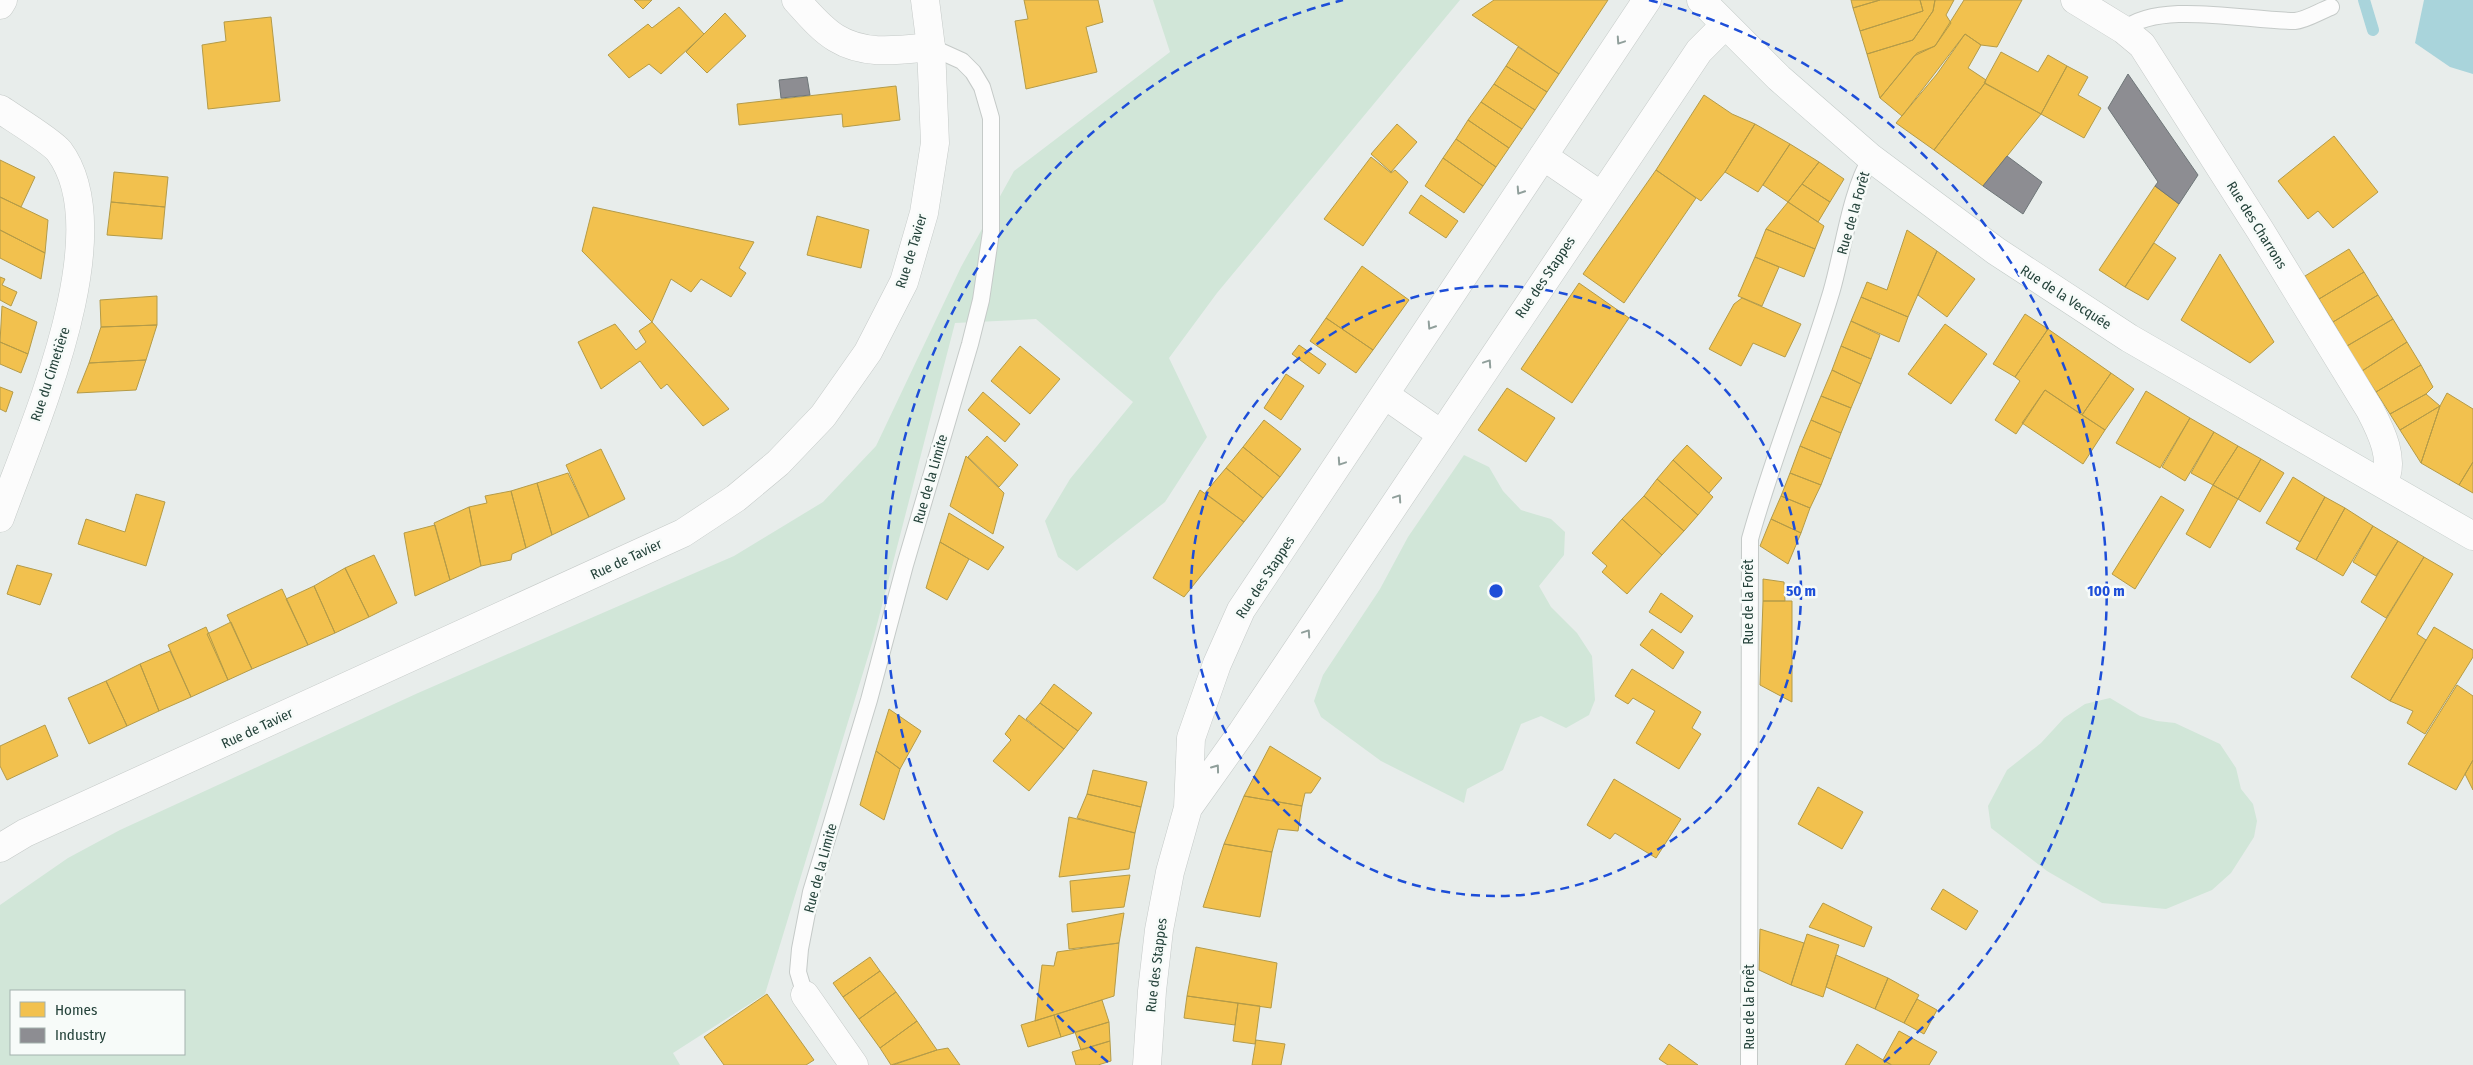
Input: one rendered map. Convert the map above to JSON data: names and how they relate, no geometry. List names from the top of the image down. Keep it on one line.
{"streets":{"street":["Rue des Charrons","Rue de Tavier","Rue des Stappes","Rue de la Vecquée","Rue du Cimetière","Rue de la Limite"],"lane":["Rue de la Forêt"]},"crossings":[["Rue de la Forêt","Rue de la Vecquée"],["Rue des Charrons","Rue de la Vecquée"],["Rue de Tavier","Rue de la Limite"],["Rue des Stappes","Rue de la Vecquée"]],"legend":["Homes","Industry"],"rings":["50 m","100 m"]}
